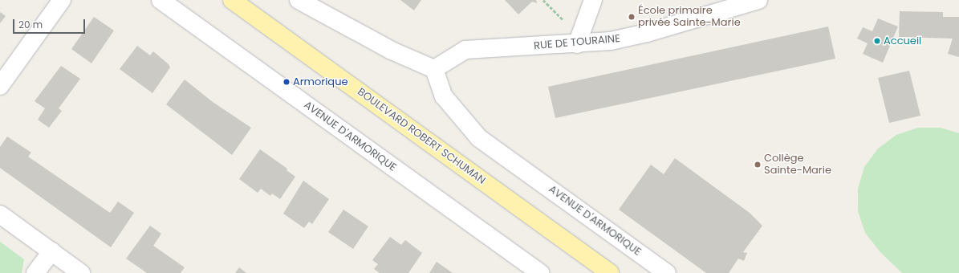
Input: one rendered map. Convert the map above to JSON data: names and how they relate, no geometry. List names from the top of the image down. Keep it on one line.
{"streets":{"main road":["BOULEVARD ROBERT SCHUMAN"],"street":["RUE DE TOURAINE","AVENUE D'ARMORIQUE"]},"crossings":[["RUE DE TOURAINE","AVENUE D'ARMORIQUE"]],"places":["École primaire privée Sainte-Marie","Accueil","Armorique","Collège Sainte-Marie"],"scale_bar":"20 m"}
